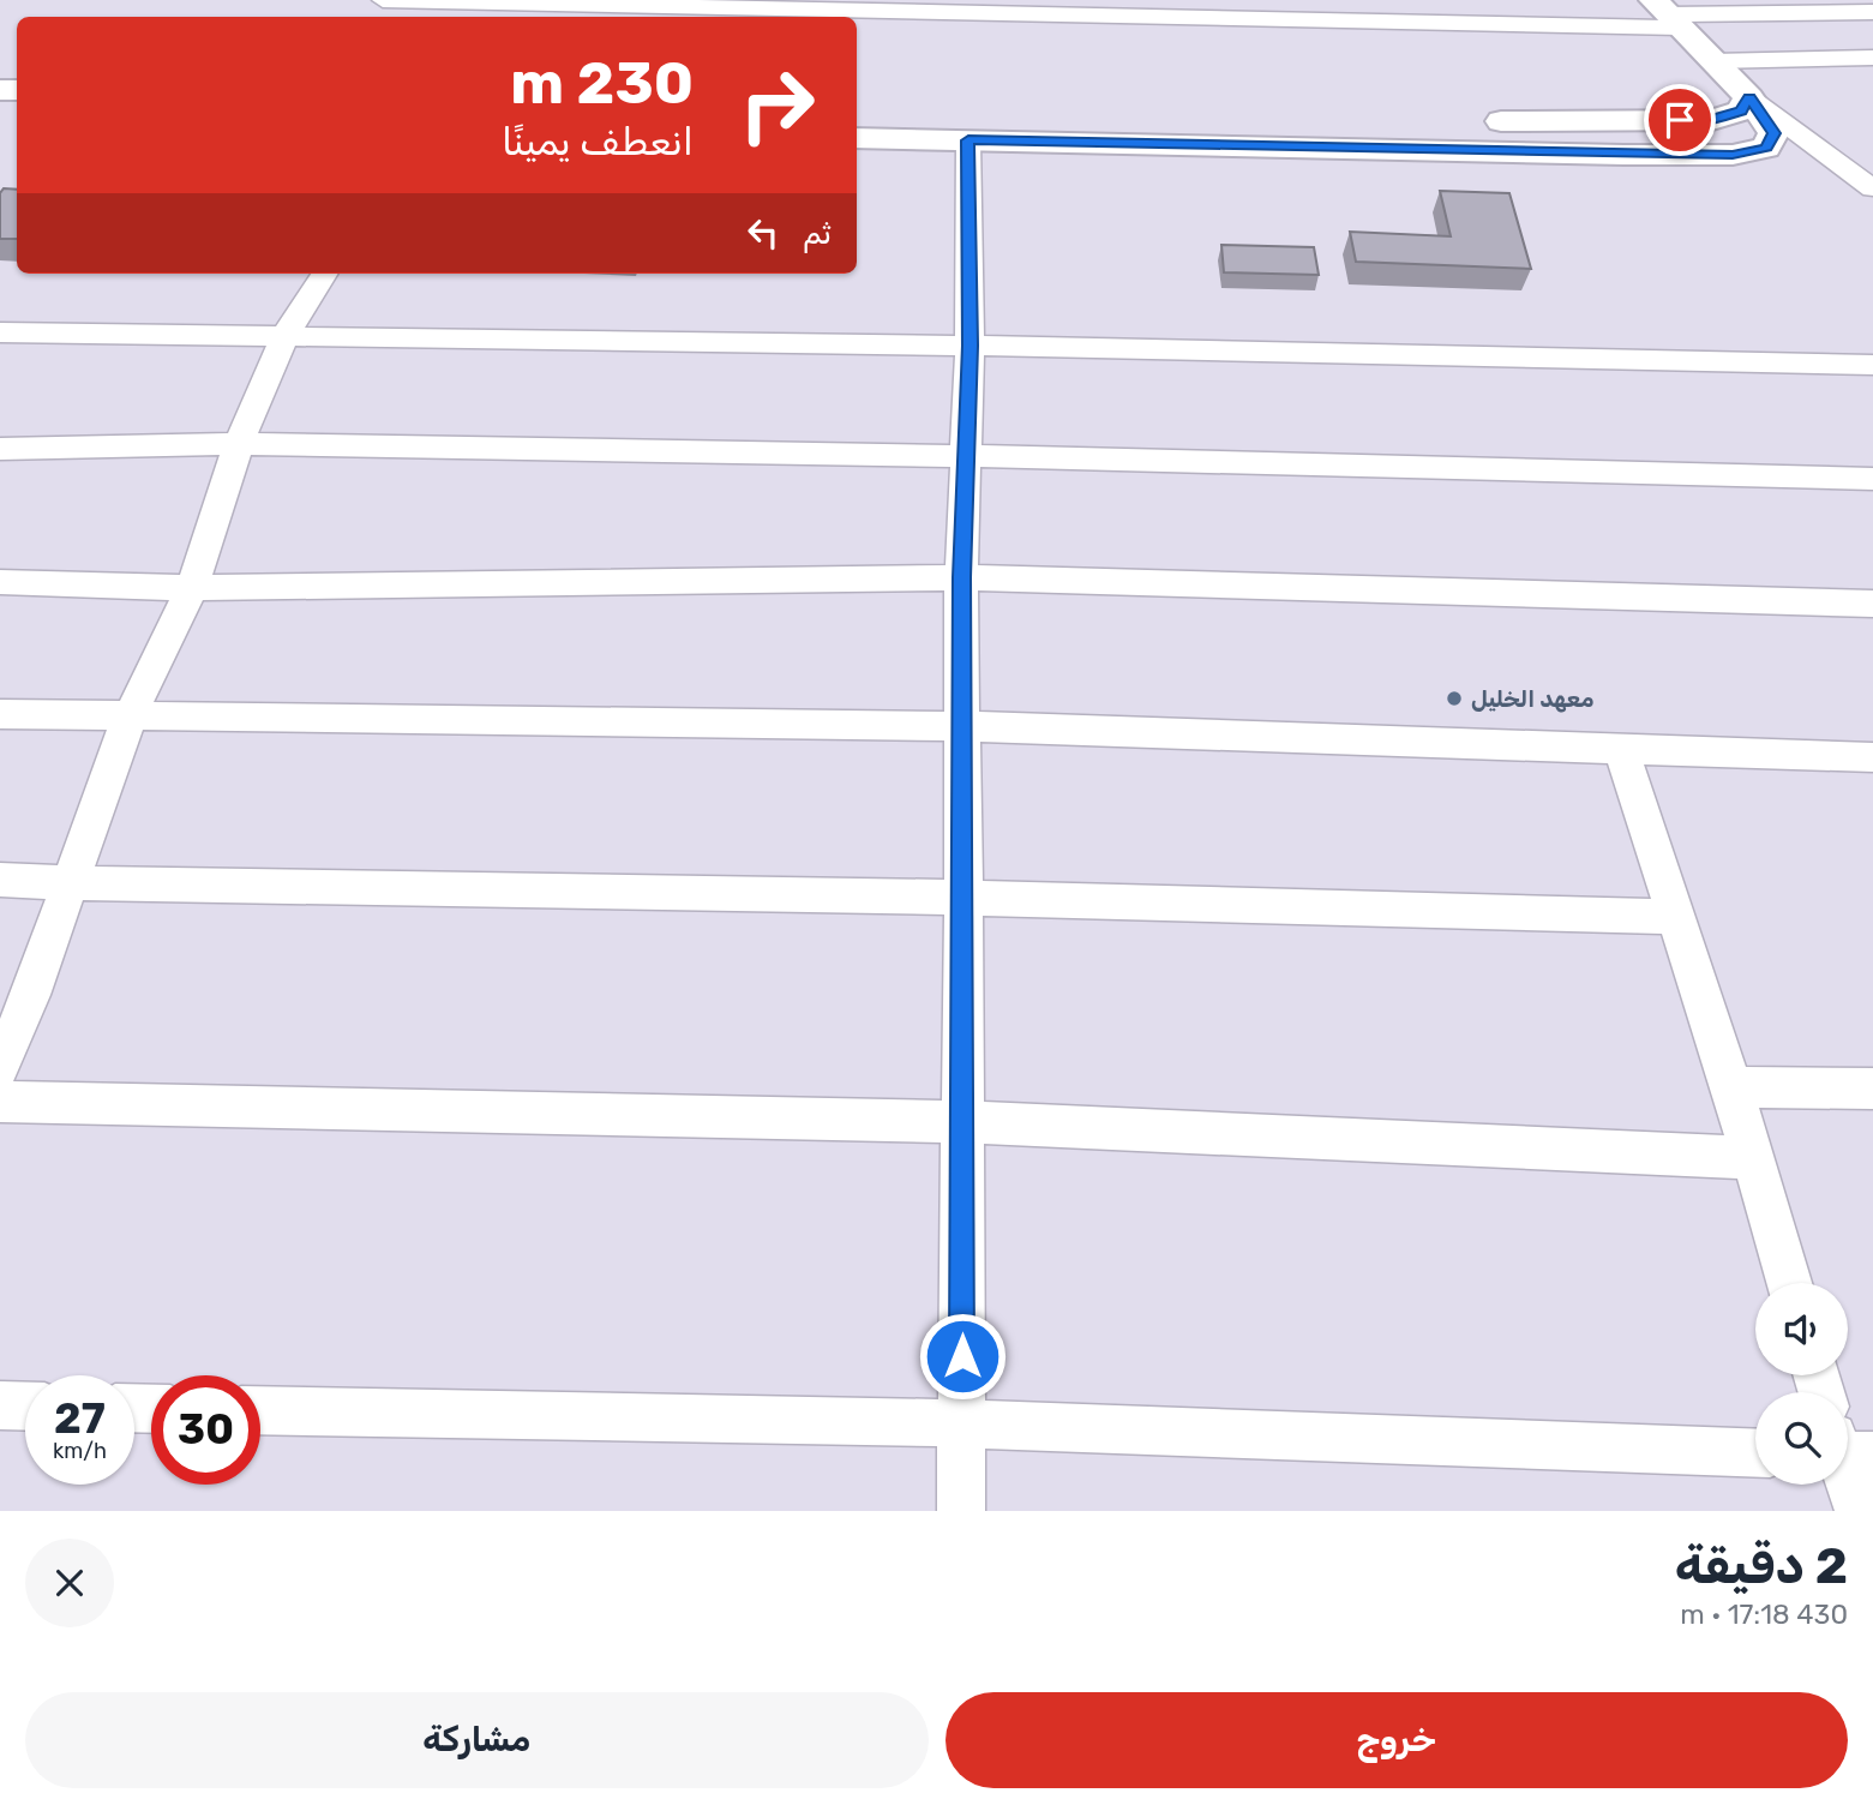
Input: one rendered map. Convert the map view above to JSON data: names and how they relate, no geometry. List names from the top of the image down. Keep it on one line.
{"places":["معهد الخليل"],"page":{"turn":["230 m","انعطف يمينًا"],"then":"ثم","speed":"27 km/h","limit":"30","heading":["2 دقيقة","430 m · 17:18"],"buttons":["خروج","مشاركة"]}}
